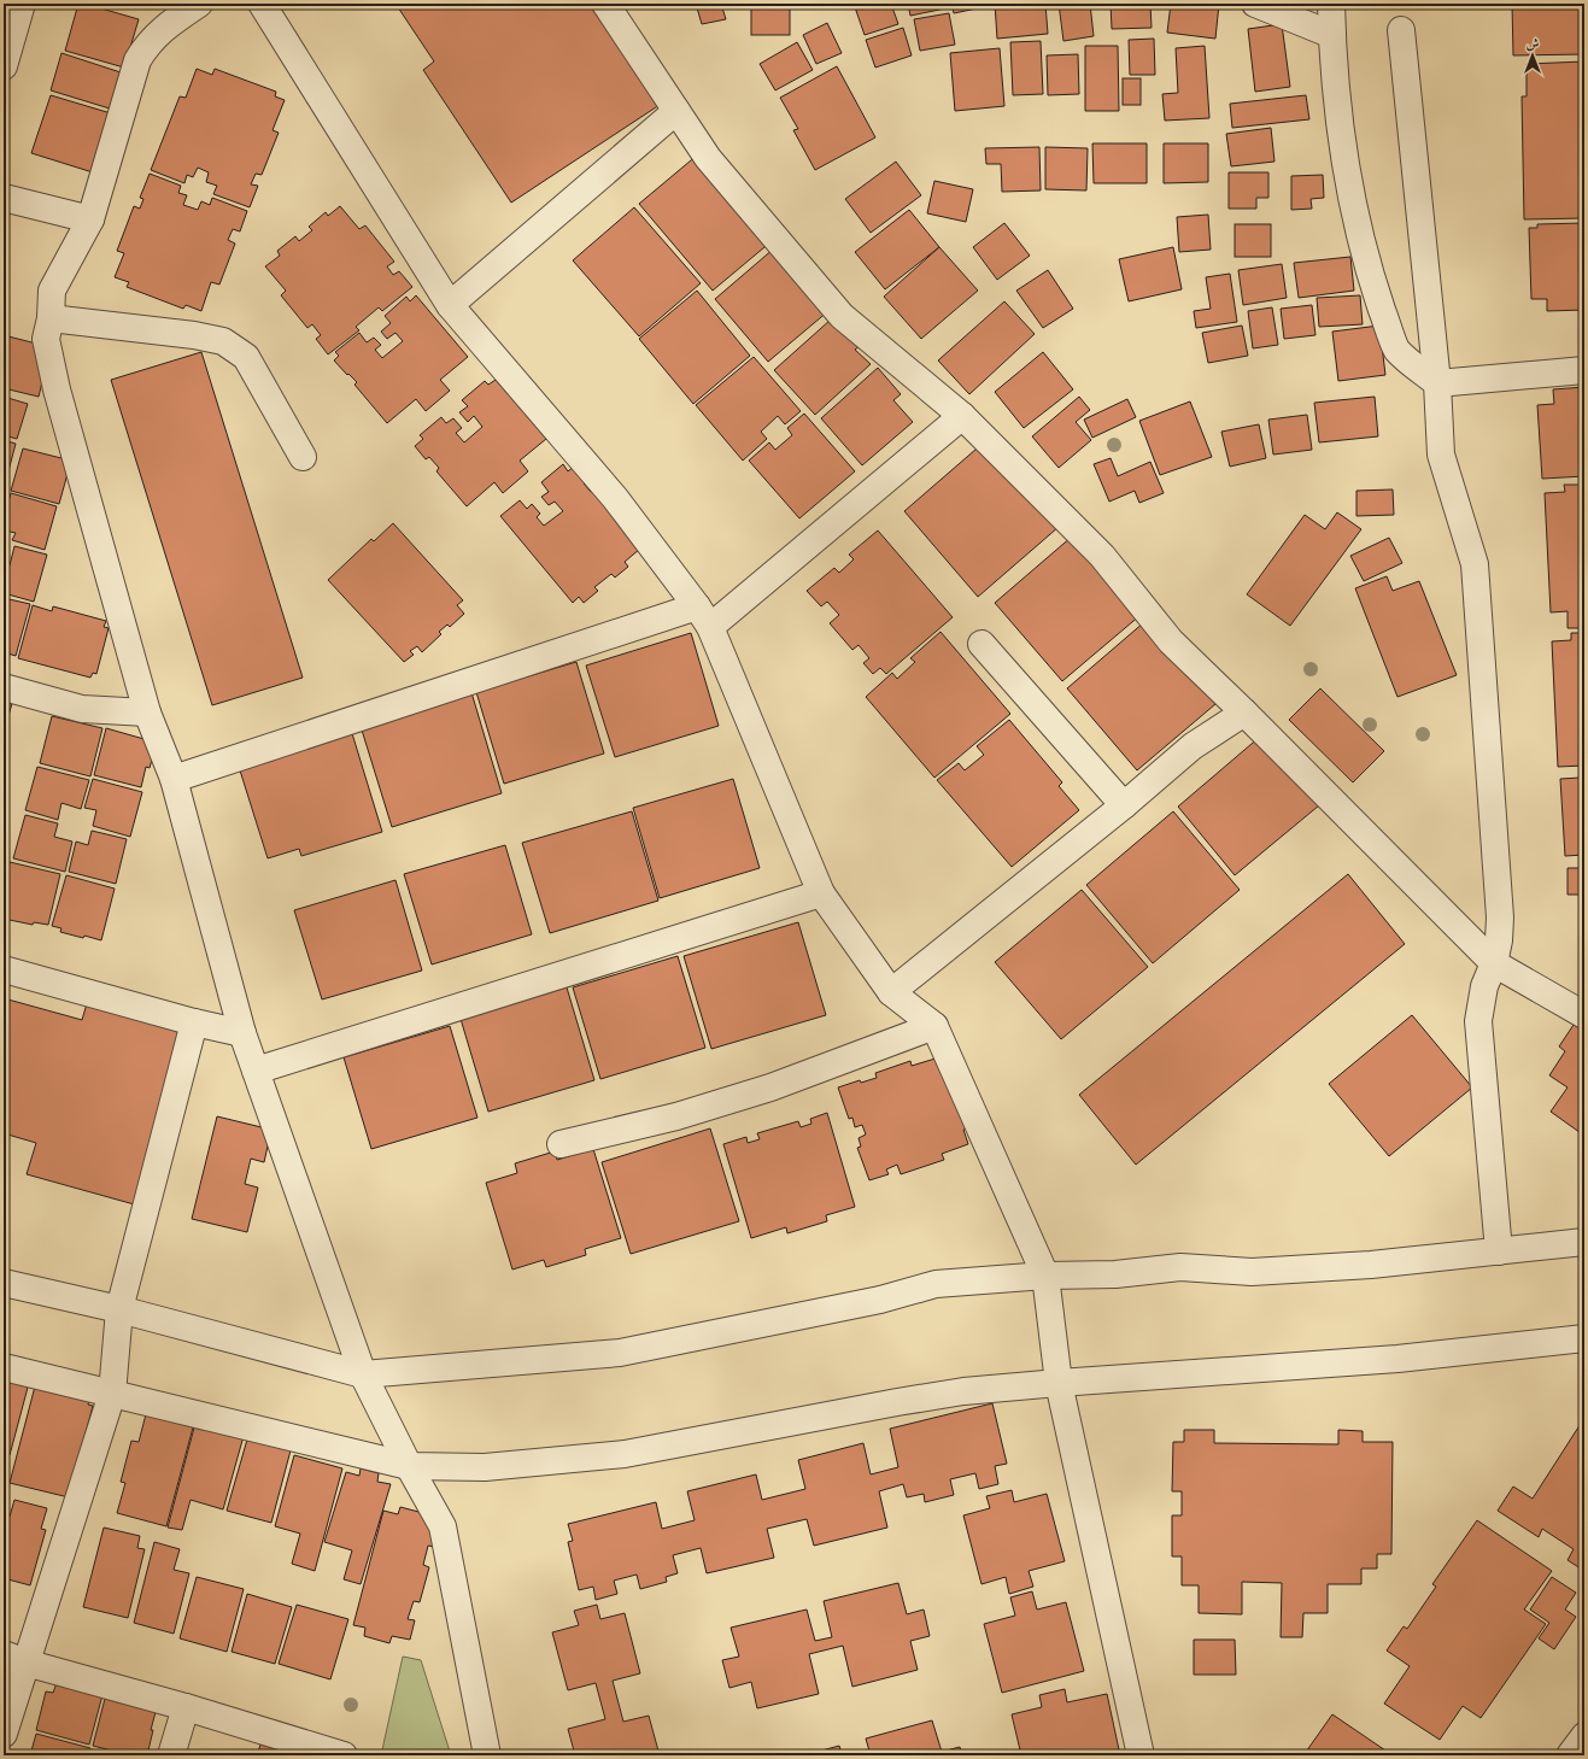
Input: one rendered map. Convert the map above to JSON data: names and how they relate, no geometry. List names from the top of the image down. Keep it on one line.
{"north":"top"}
